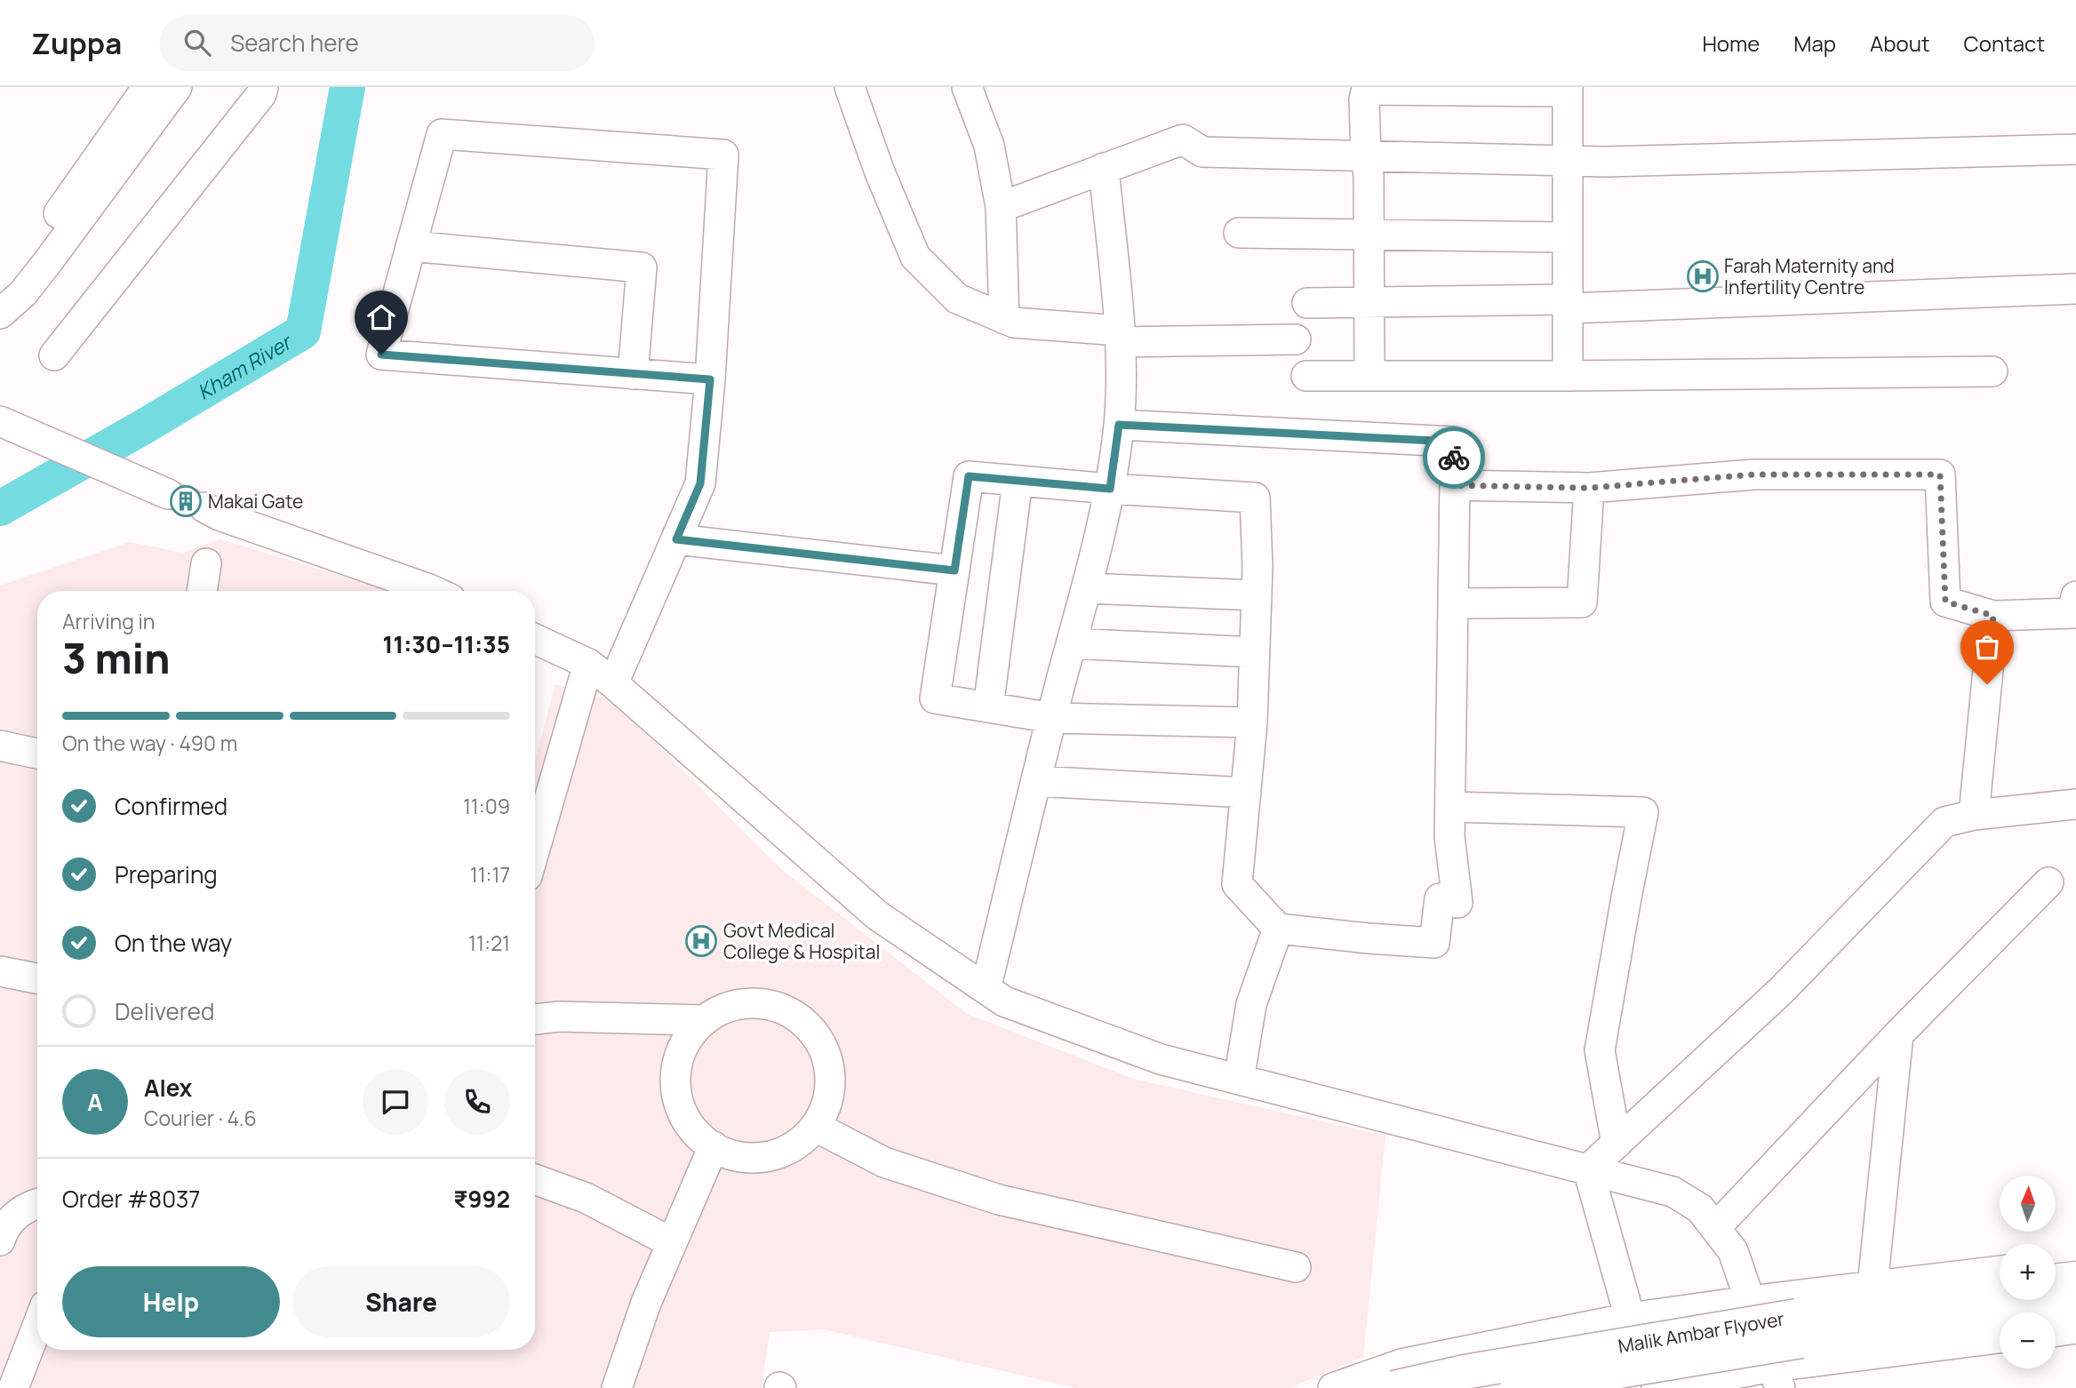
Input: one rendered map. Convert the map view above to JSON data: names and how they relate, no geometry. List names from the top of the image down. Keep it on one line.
{"streets":{"main road":["Malik Ambar Flyover"]},"water":["Kham River"],"places":{"hospital":["Farah Maternity and Infertility Centre","Govt Medical College & Hospital"],"building":["Makai Gate"]},"north":"top","page":{"header":"Zuppa","search":"Search here","nav":["Home","Map","About","Contact"],"heading":["3 min","Arriving in","11:30–11:35"],"panel":["Alex","Courier · 4.6","Order #8037","₹992"],"bar":"On the way · 490 m","list":[["Confirmed","11:09"],["Preparing","11:17"],["On the way","11:21"],"Delivered"],"round":"A","map_buttons":["+","−"],"buttons":["Help","Share"]}}
